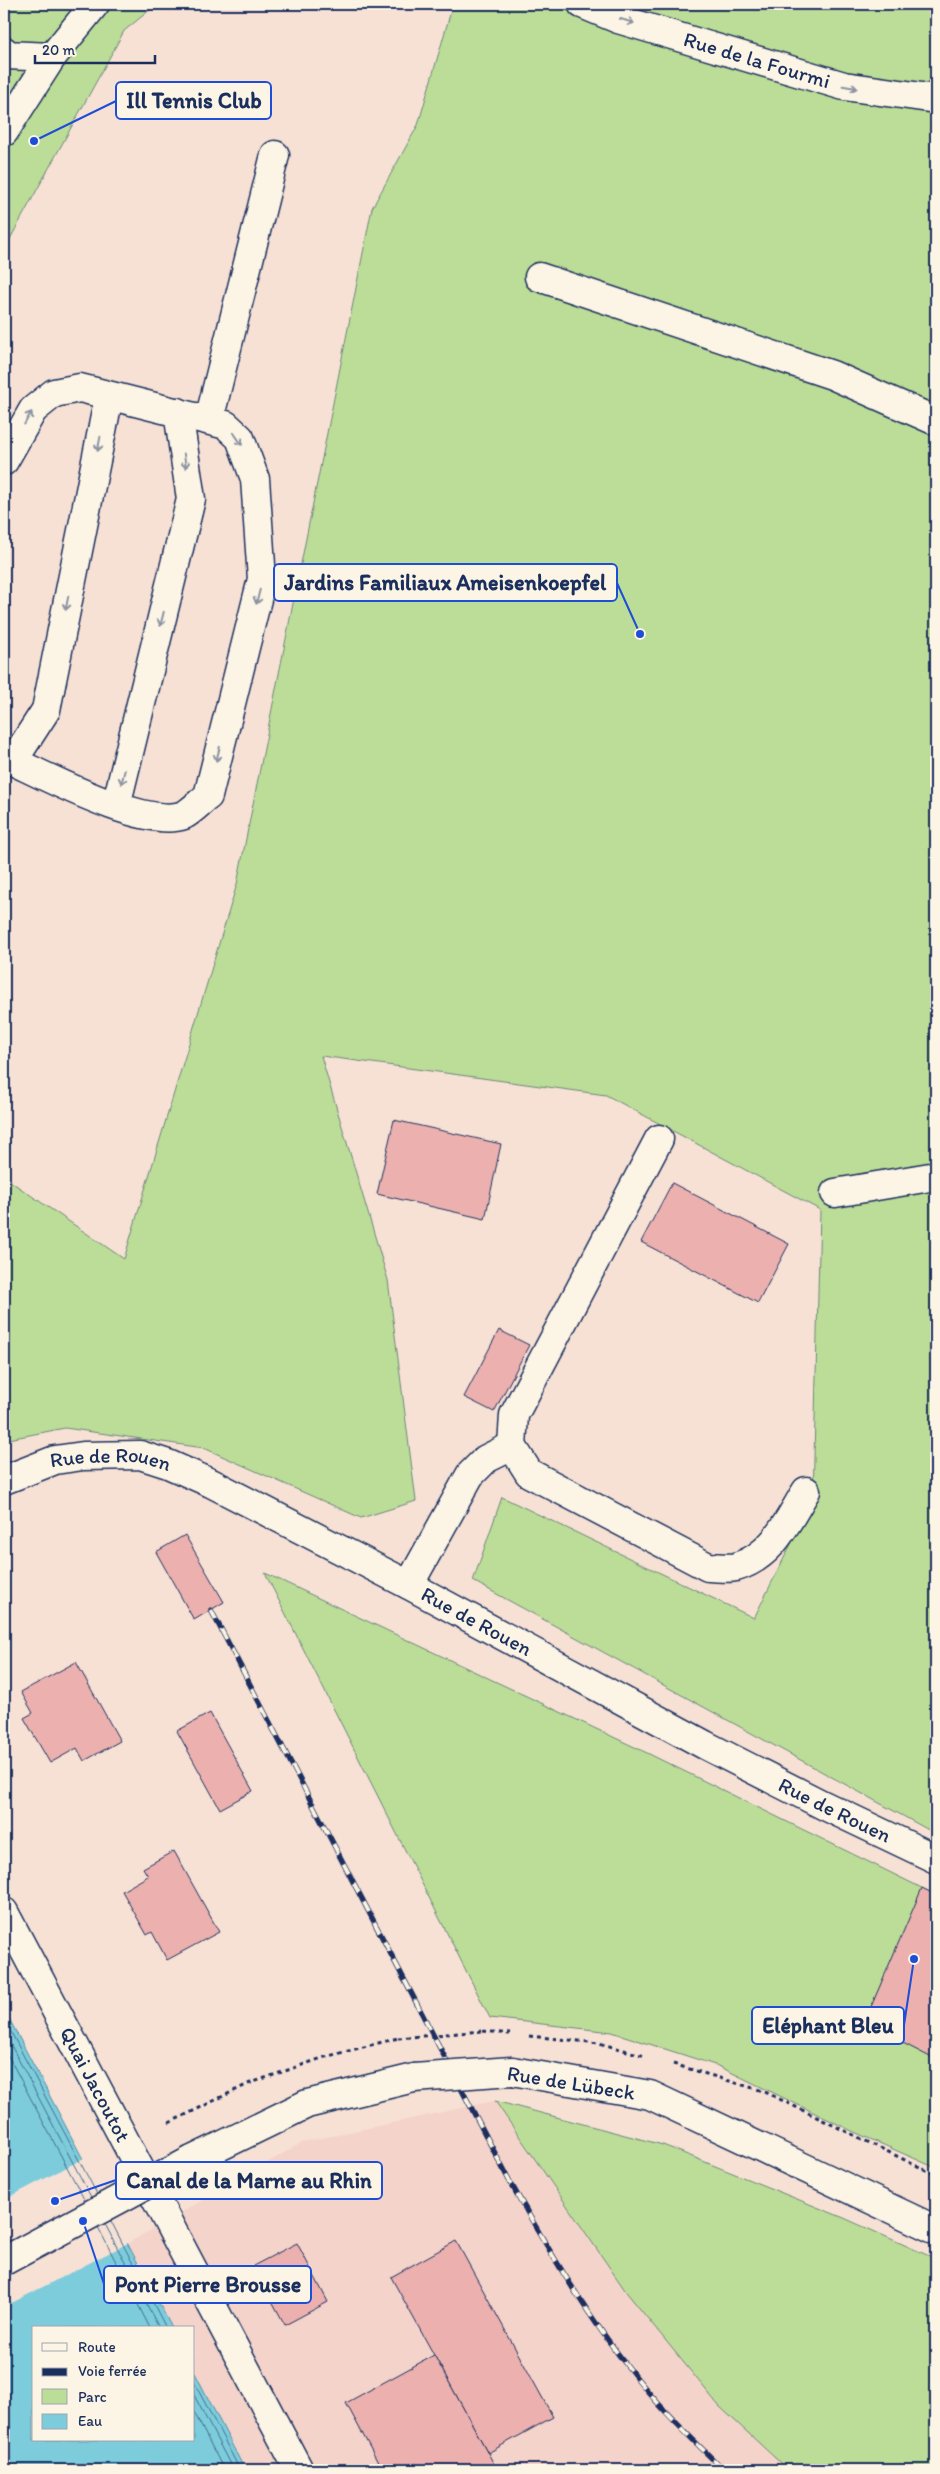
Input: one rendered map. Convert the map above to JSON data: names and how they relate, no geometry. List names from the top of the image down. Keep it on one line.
{"streets":{"street":["Rue de la Fourmi","Rue de Rouen","Rue de Lübeck","Quai Jacoutot"]},"one_way":["Rue de la Fourmi"],"places":["Ill Tennis Club","Jardins Familiaux Ameisenkoepfel","Eléphant Bleu","Canal de la Marne au Rhin","Pont Pierre Brousse"],"legend":["Route","Voie ferrée","Parc","Eau"],"scale_bar":"20 m"}
